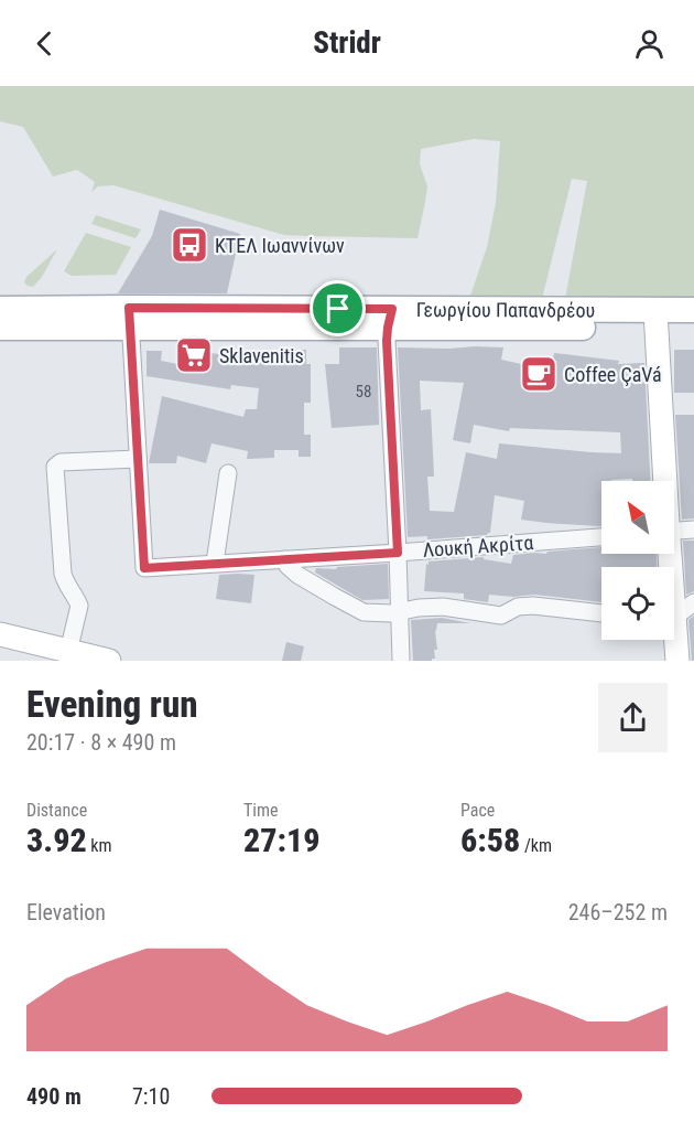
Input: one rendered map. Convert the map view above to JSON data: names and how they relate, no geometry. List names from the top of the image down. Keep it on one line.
{"streets":{"main road":["Γεωργίου Παπανδρέου"],"street":["Λουκή Ακρίτα"]},"places":{"bus stop":["ΚΤΕΛ Ιωαννίνων"],"supermarket":["Sklavenitis"],"cafe":["Coffee ÇaVá"]},"house_numbers":["58"],"north":"top left","page":{"header":"Stridr","heading":["Evening run","20:17 · 8 × 490 m"],"stats":[["Distance","3.92 km"],["Time","27:19"],["Pace","6:58 /km"]],"chart":["Elevation","246–252 m"],"list":[{"name":"490 m","note":"7:10"}]}}
